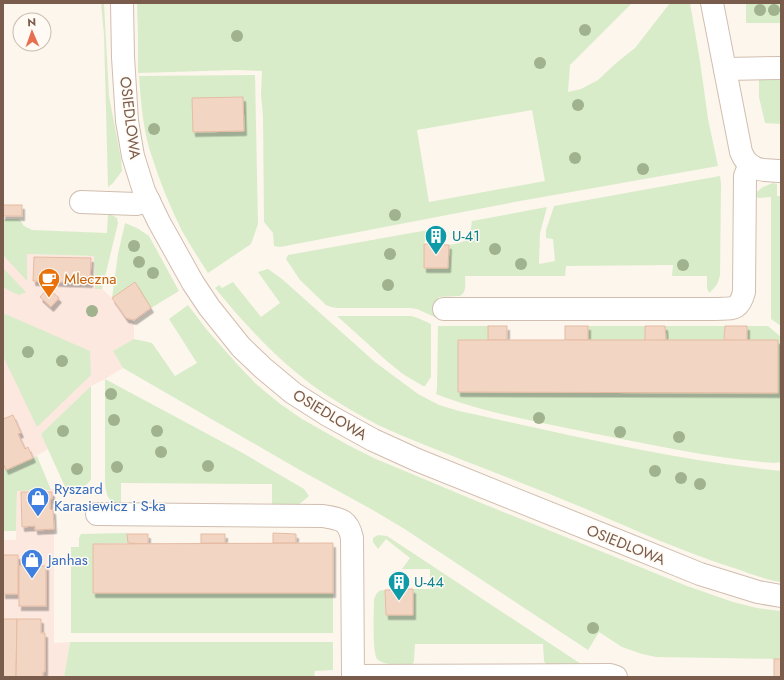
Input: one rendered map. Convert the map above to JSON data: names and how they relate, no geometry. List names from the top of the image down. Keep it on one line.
{"streets":{"street":["OSIEDLOWA"]},"places":{"building":["U-41","U-44"],"cafe":["Mleczna"],"shop":["Ryszard Karasiewicz i S-ka","Janhas"]},"north":"top"}
